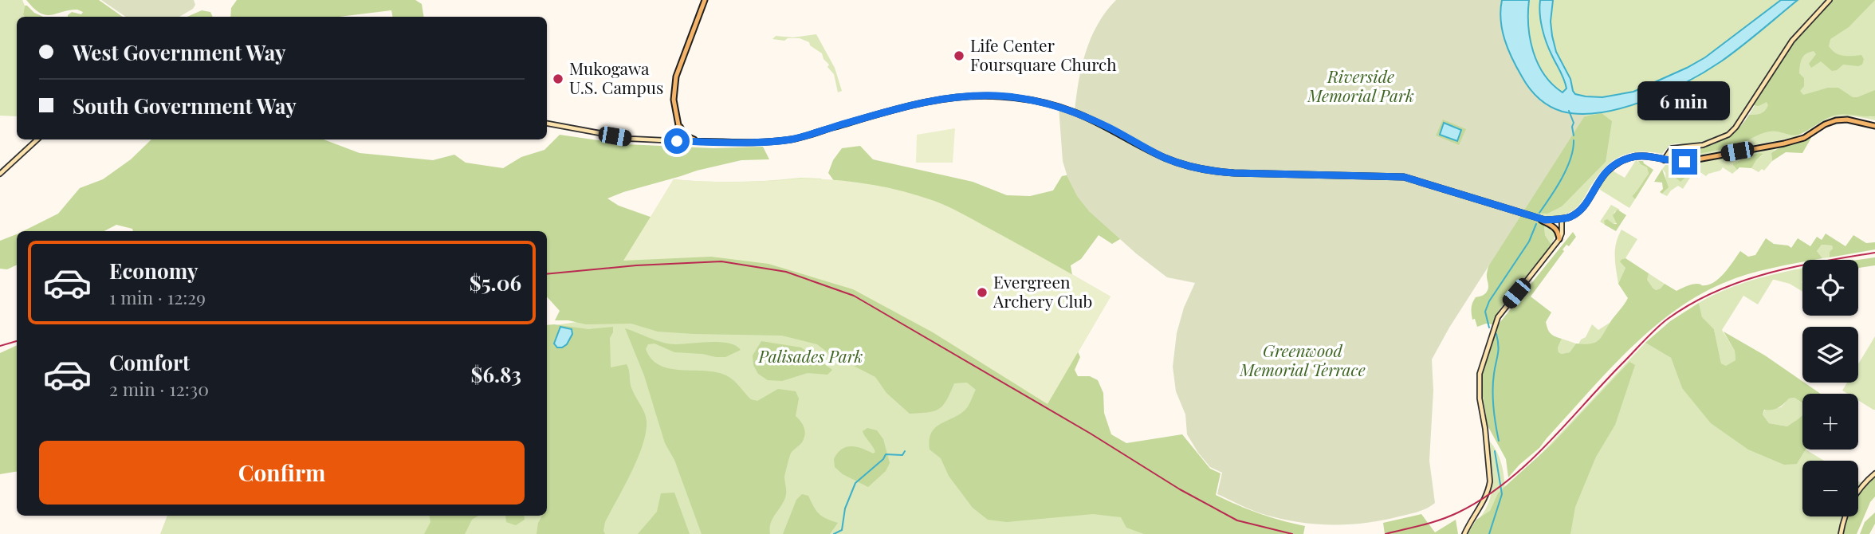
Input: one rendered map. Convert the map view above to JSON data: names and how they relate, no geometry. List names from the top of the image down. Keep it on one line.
{"parks":["Riverside Memorial Park","Greenwood Memorial Terrace","Palisades Park"],"places":["Life Center Foursquare Church","Mukogawa U.S. Campus","Evergreen Archery Club"],"page":{"banner":["West Government Way","South Government Way"],"bubble":"6 min","list":[{"name":"Economy","note":"1 min · 12:29","value":"$5.06"},{"name":"Comfort","note":"2 min · 12:30","value":"$6.83"}],"map_buttons":["+","−"],"buttons":"Confirm"}}
